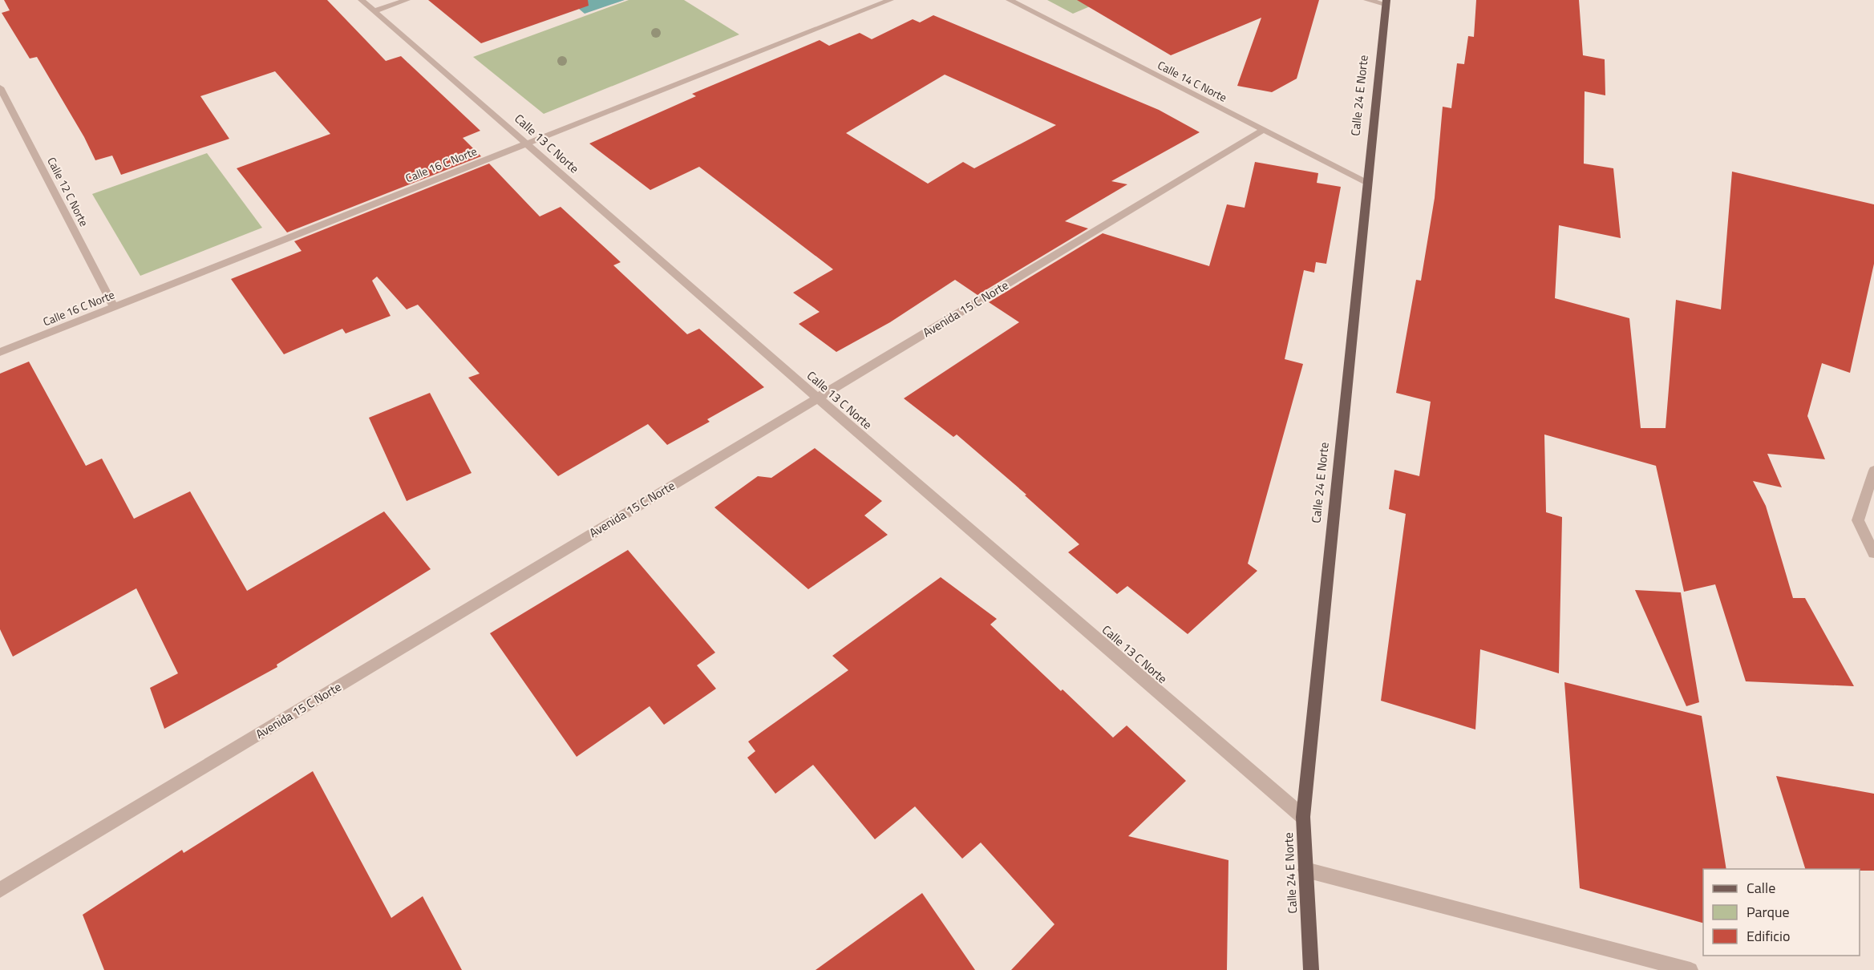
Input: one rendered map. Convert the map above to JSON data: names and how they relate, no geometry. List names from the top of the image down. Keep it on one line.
{"streets":{"main road":["Calle 24 E Norte"],"street":["Calle 14 C Norte","Calle 13 C Norte","Calle 16 C Norte","Calle 12 C Norte","Avenida 15 C Norte"]},"crossings":[["Calle 14 C Norte","Calle 24 E Norte"],["Calle 14 C Norte","Avenida 15 C Norte"],["Calle 24 E Norte","Calle 13 C Norte"],["Calle 13 C Norte","Calle 16 C Norte"],["Calle 13 C Norte","Avenida 15 C Norte"],["Calle 16 C Norte","Calle 12 C Norte"]],"legend":["Calle","Parque","Edificio"]}
